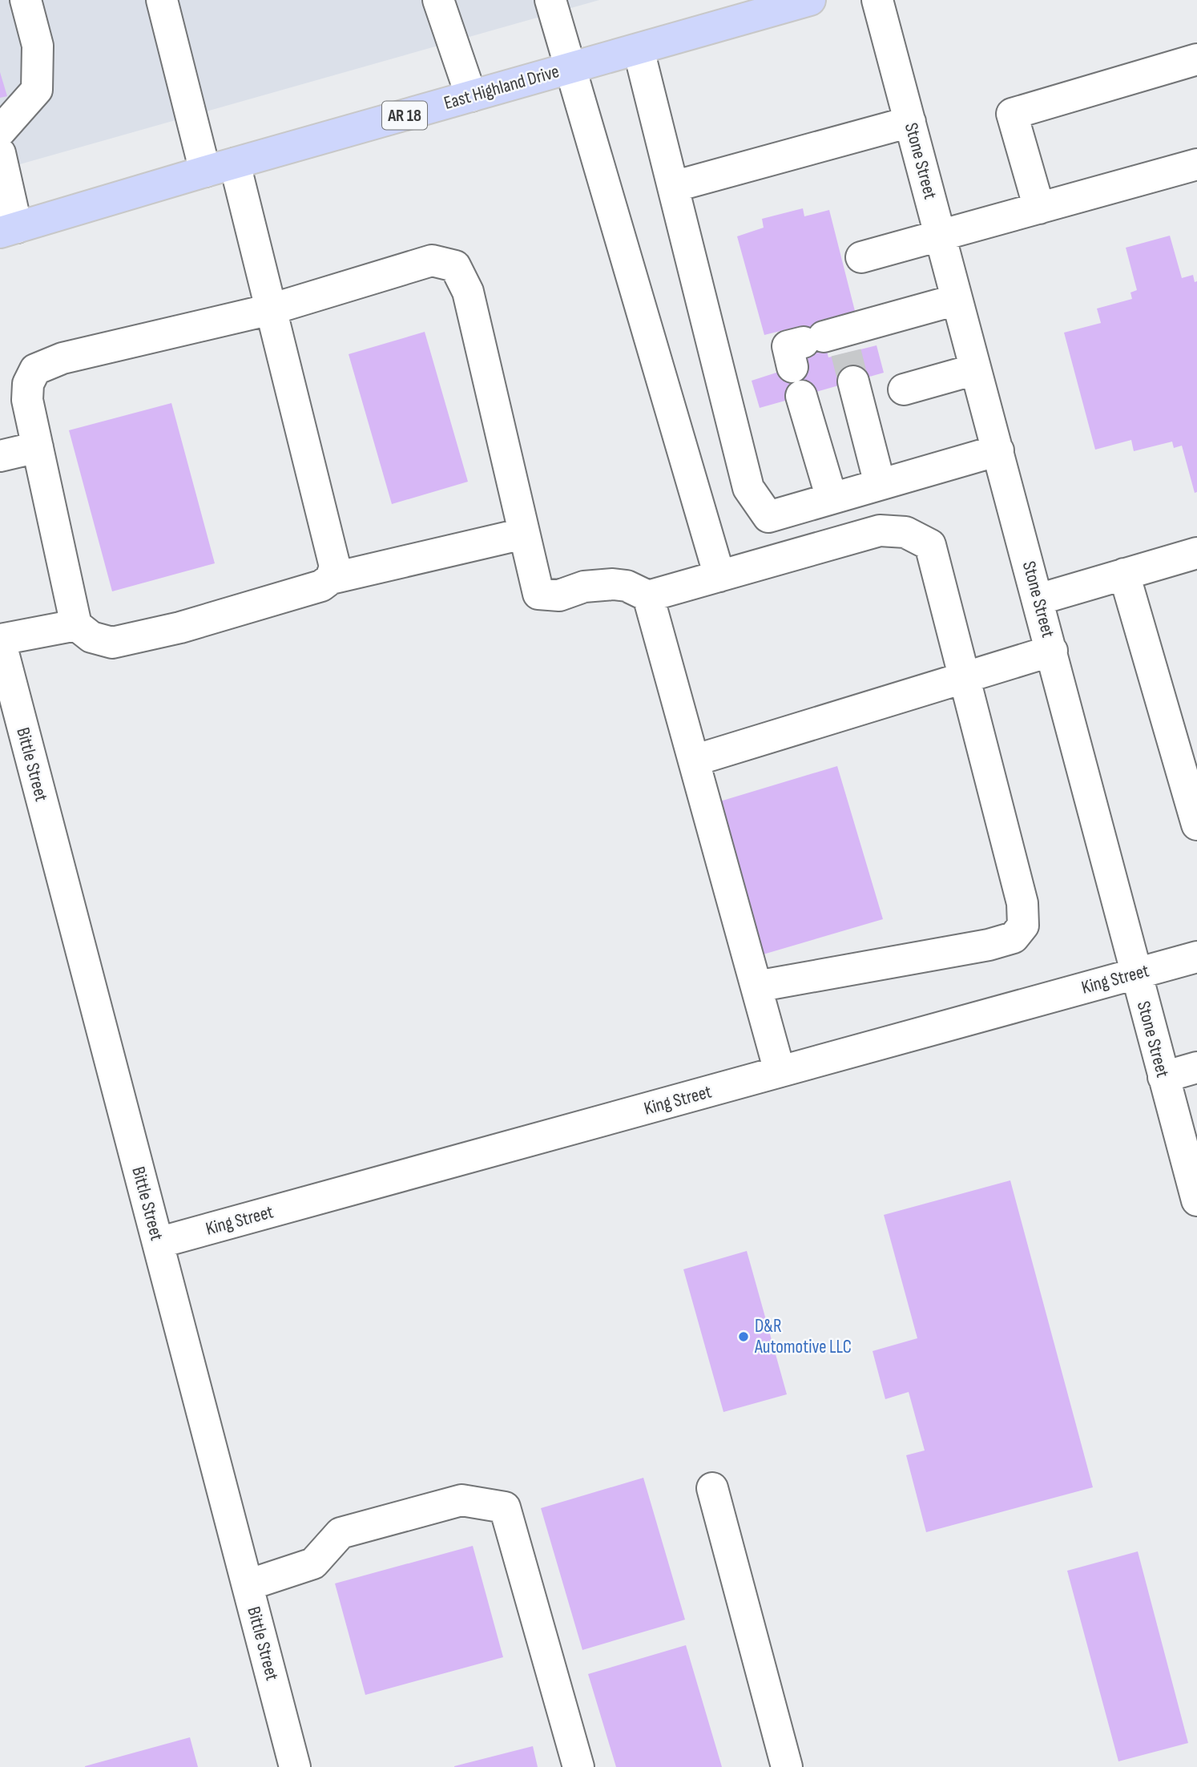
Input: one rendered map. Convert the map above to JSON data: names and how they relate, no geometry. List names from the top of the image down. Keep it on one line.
{"streets":{"main road":["East Highland Drive","AR 18"],"street":["Stone Street","Bittle Street","King Street"]},"crossings":[["Stone Street","King Street"],["Bittle Street","King Street"]],"places":["D&R Automotive LLC"]}
